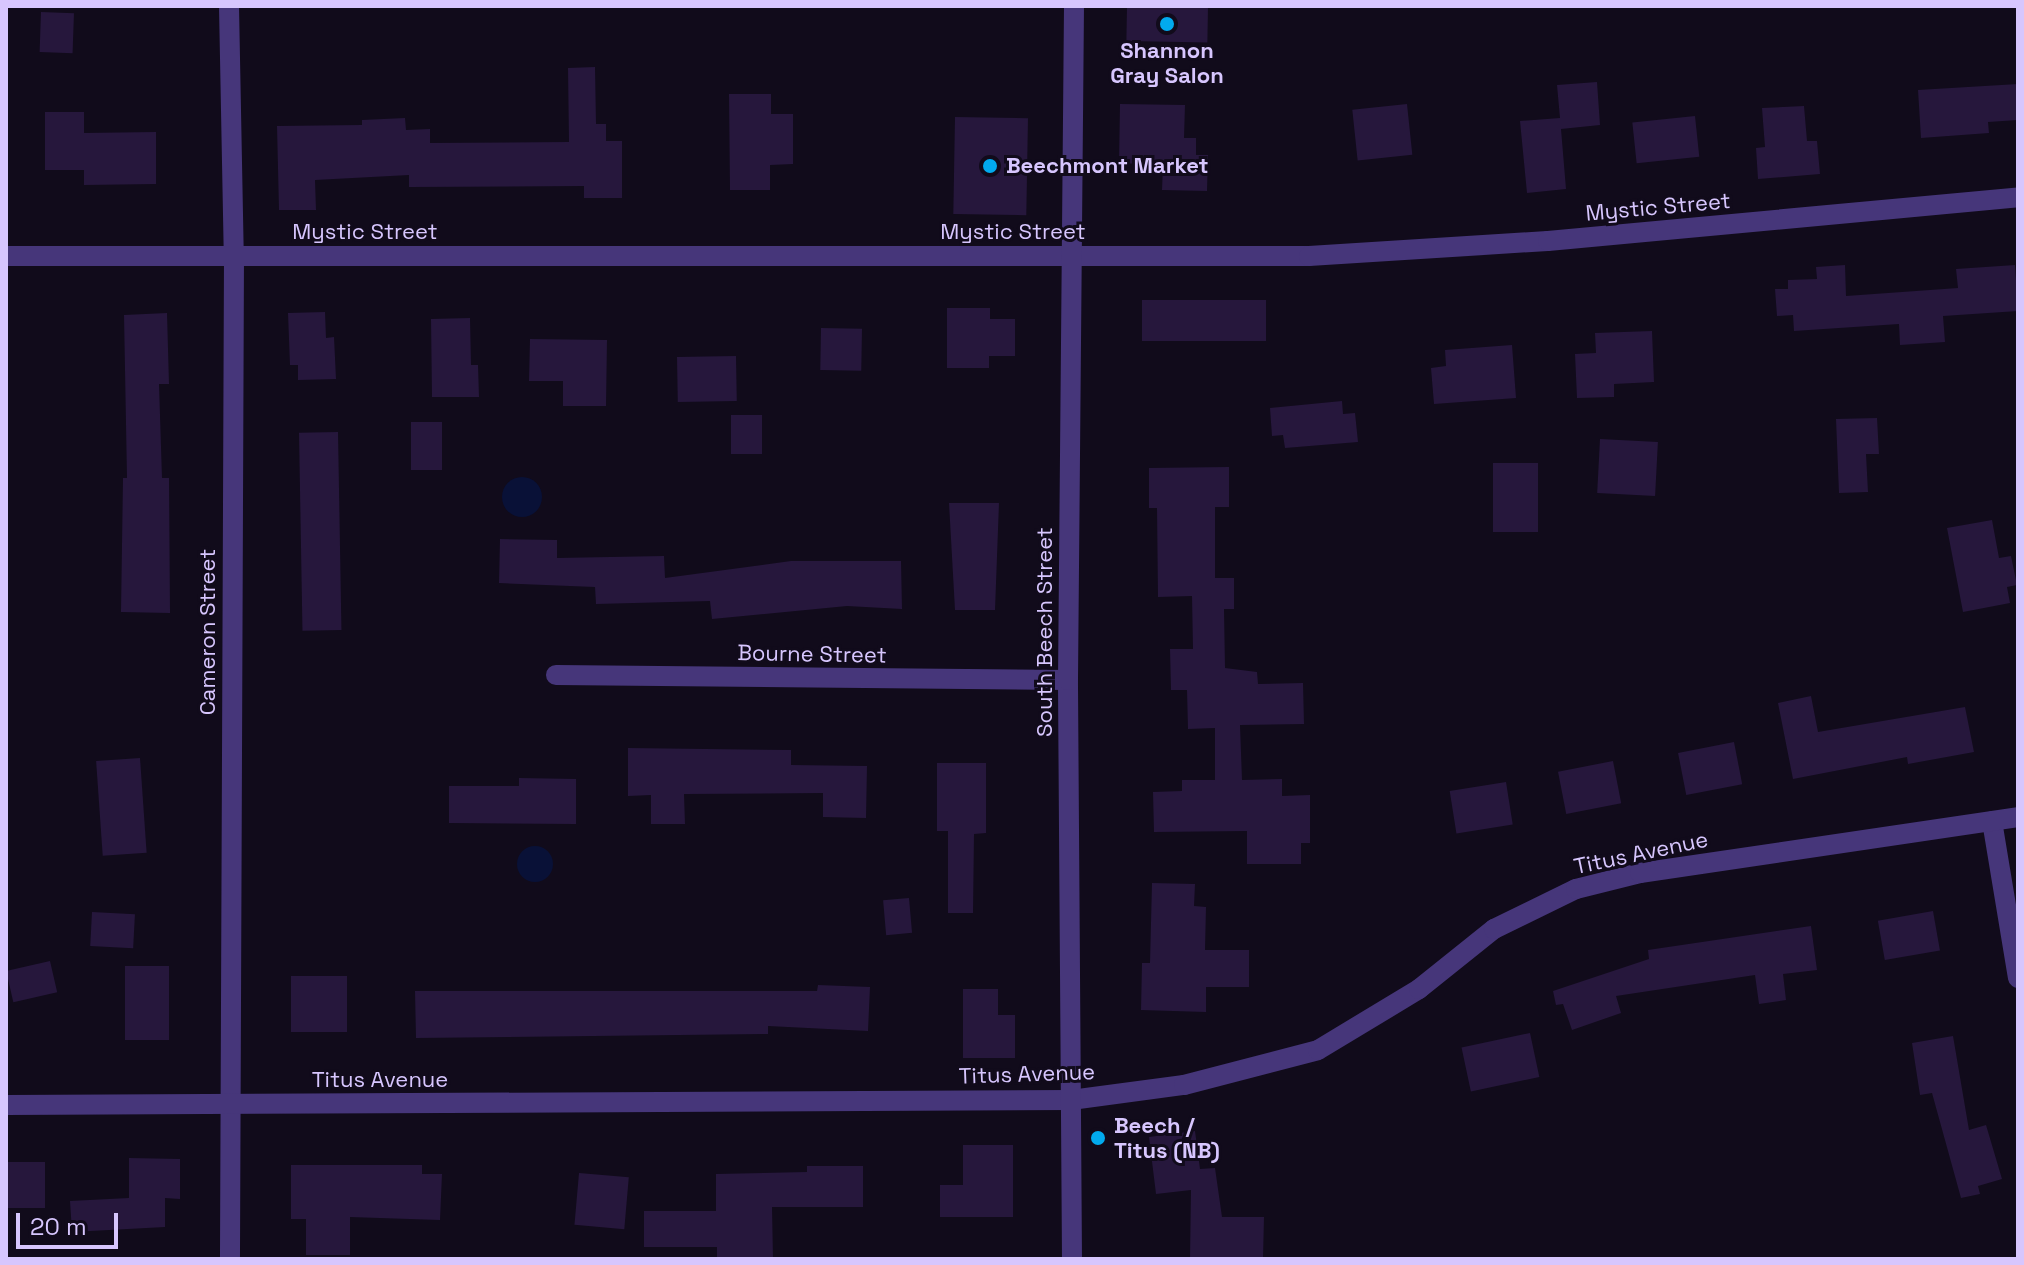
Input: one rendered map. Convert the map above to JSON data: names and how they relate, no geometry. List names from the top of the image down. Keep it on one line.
{"streets":{"street":["Mystic Street","Cameron Street","South Beech Street","Bourne Street","Titus Avenue"]},"crossings":[["Mystic Street","Cameron Street"],["Mystic Street","South Beech Street"],["Cameron Street","Titus Avenue"],["South Beech Street","Bourne Street"],["South Beech Street","Titus Avenue"]],"places":["Shannon Gray Salon","Beechmont Market","Beech / Titus (NB)"],"scale_bar":"20 m"}
